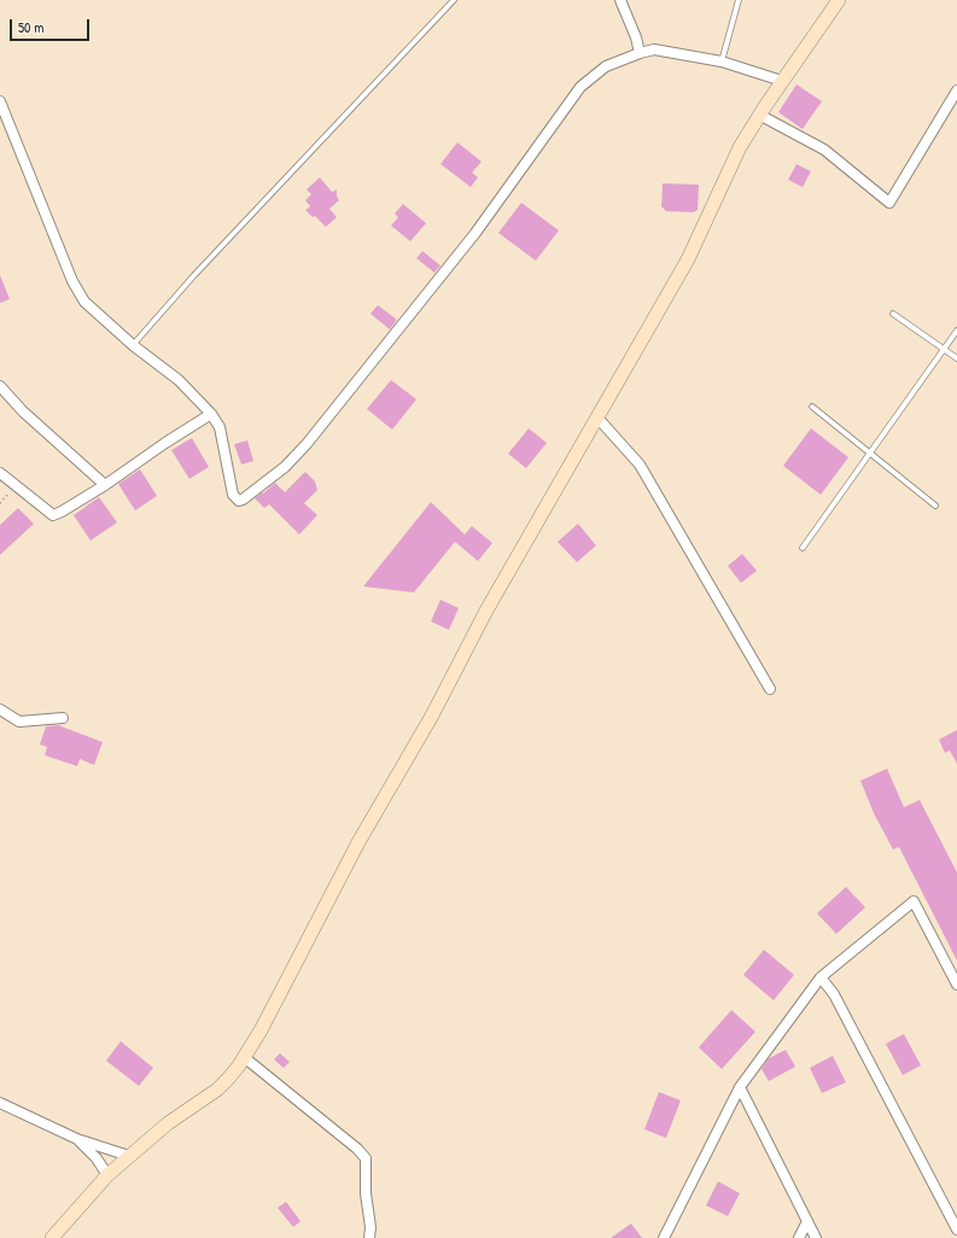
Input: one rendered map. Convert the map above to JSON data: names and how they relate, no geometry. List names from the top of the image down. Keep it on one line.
{"scale_bar":"50 m"}
